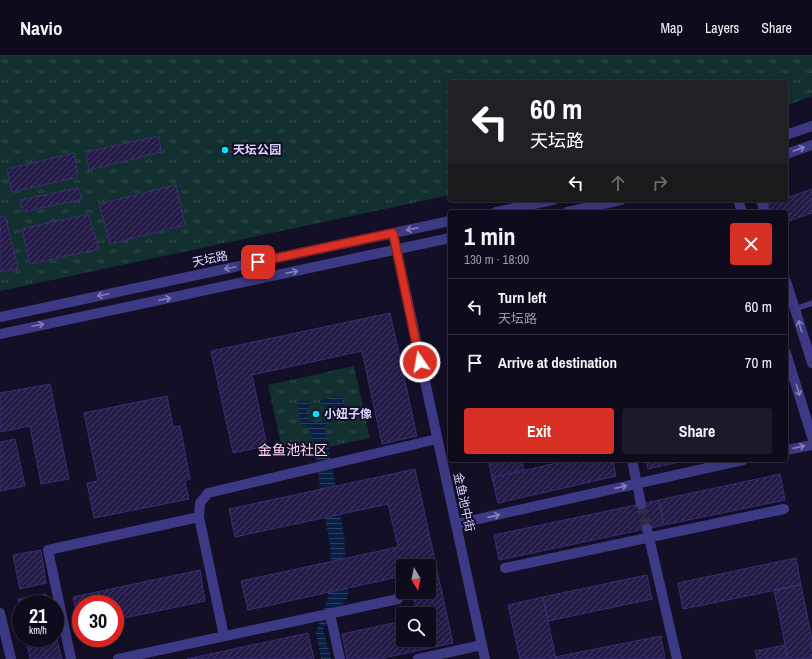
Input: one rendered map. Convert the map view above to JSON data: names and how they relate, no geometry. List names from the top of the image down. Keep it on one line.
{"streets":{"street":["天坛路","金鱼池中街"]},"crossings":[["天坛路","金鱼池中街"]],"districts":["金鱼池社区"],"places":["天坛公园","小妞子像"],"north":"bottom","page":{"header":"Navio","nav":["Map","Layers","Share"],"turn":["60 m","天坛路"],"heading":["1 min","130 m · 18:00"],"list":[{"name":"Turn left","note":"天坛路","value":"60 m"},{"name":"Arrive at destination","value":"70 m"}],"buttons":["Exit","Share"],"speed":"21 km/h","limit":"30"}}
